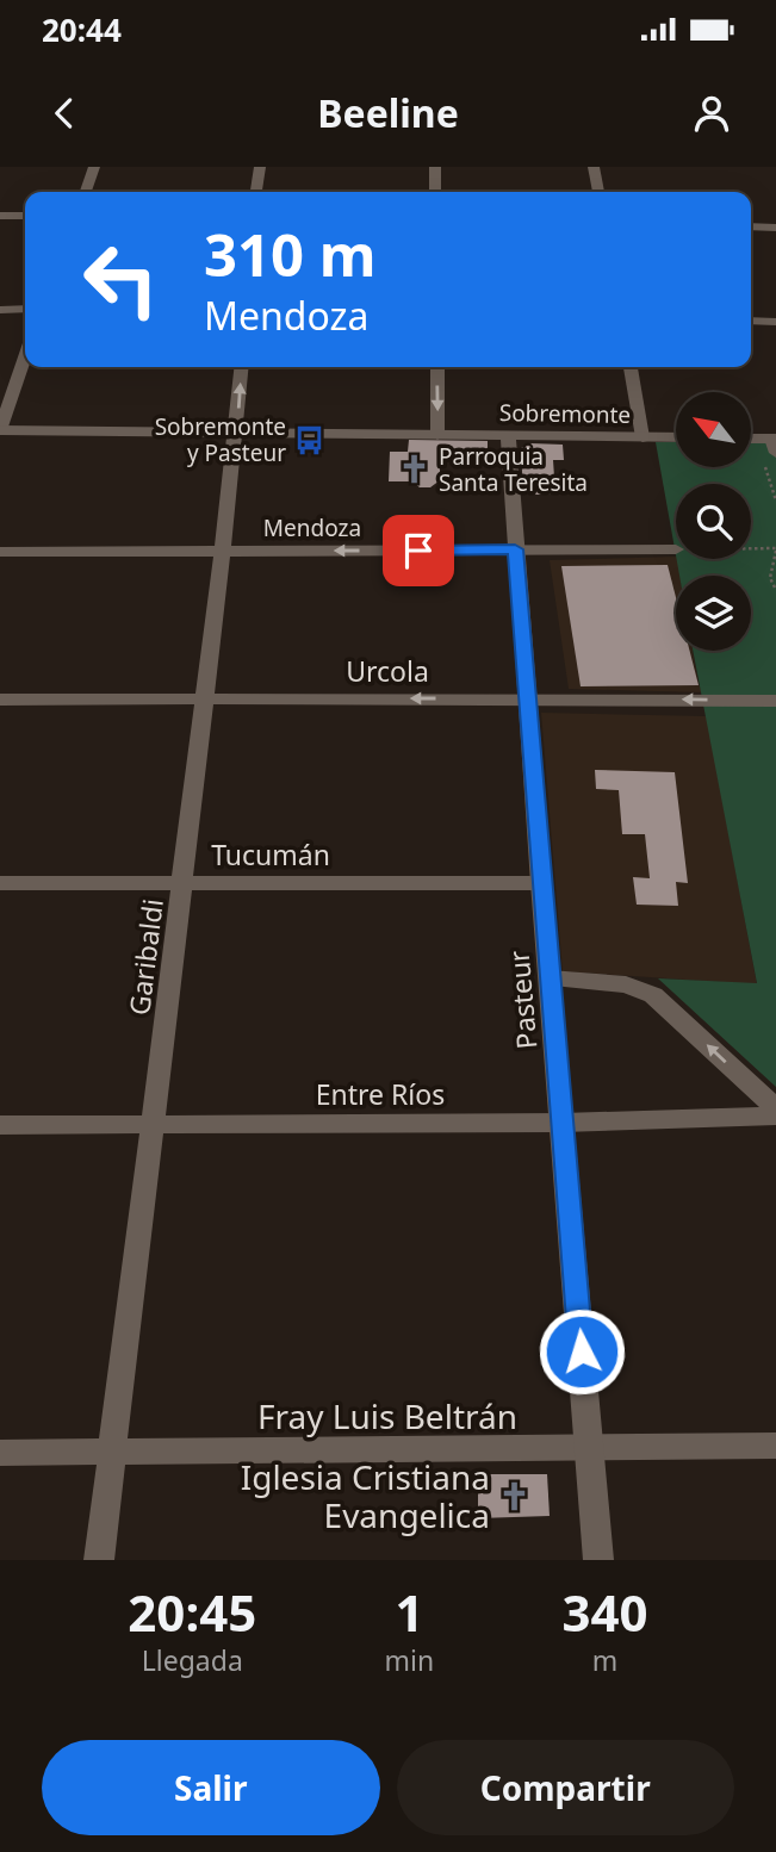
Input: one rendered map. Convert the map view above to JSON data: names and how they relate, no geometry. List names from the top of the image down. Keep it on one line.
{"streets":{"street":["Sobremonte","Mendoza","Urcola","Tucumán","Garibaldi","Pasteur","Entre Ríos","Fray Luis Beltrán"]},"crossings":[["Sobremonte","Garibaldi"],["Sobremonte","Pasteur"],["Mendoza","Garibaldi"],["Mendoza","Pasteur"],["Urcola","Garibaldi"],["Urcola","Pasteur"],["Tucumán","Garibaldi"],["Tucumán","Pasteur"],["Garibaldi","Entre Ríos"],["Garibaldi","Fray Luis Beltrán"],["Pasteur","Entre Ríos"],["Pasteur","Fray Luis Beltrán"]],"one_way":["Mendoza","Urcola"],"places":{"bus stop":["Sobremonte y Pasteur"],"church":["Parroquia Santa Teresita","Iglesia Cristiana Evangelica"]},"north":"top left","page":{"status":"20:44","header":"Beeline","turn":["310 m","Mendoza"],"eta":["20:45","Llegada","1","min","340","m"],"buttons":["Salir","Compartir"]}}
